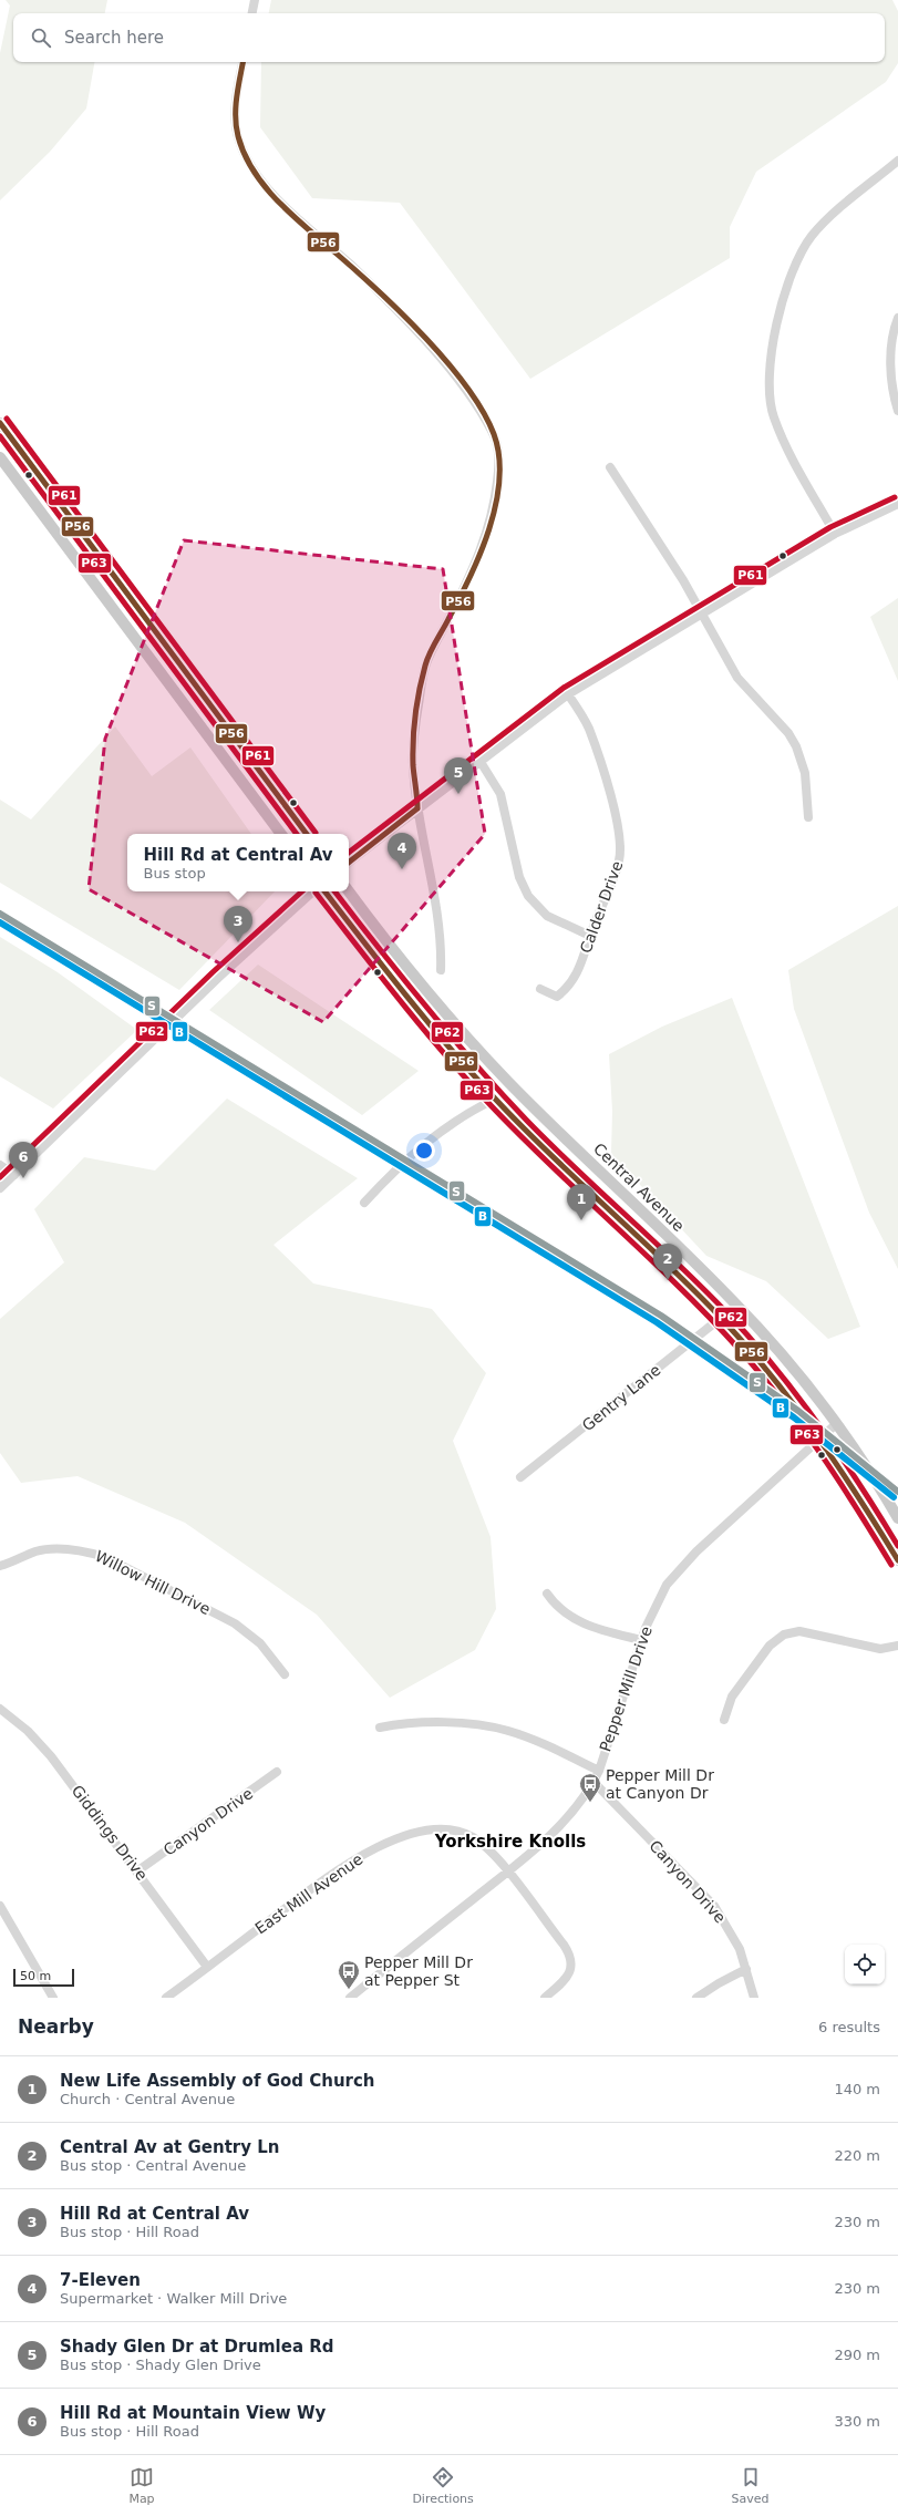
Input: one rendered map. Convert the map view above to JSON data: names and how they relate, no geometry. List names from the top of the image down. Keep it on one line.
{"streets":{"main road":["Central Avenue"],"street":["Calder Drive","Gentry Lane","Willow Hill Drive","Pepper Mill Drive","Canyon Drive","Giddings Drive","East Mill Avenue"]},"crossings":[["Central Avenue","Pepper Mill Drive"],["Pepper Mill Drive","Canyon Drive"],["Pepper Mill Drive","East Mill Avenue"],["Canyon Drive","Giddings Drive"],["Giddings Drive","East Mill Avenue"]],"districts":["Yorkshire Knolls"],"places":{"bus stop":["Pepper Mill Dr at Canyon Dr","Pepper Mill Dr at Pepper St"]},"lines":["transit line P56","transit line P61","transit line P63","transit line P62","transit line S","transit line B"],"scale_bar":"50 m","page":{"search":"Search here","pins":["5","4","3","6","1","2"],"popup":["Hill Rd at Central Av","Bus stop"],"scale":"50 m","heading":["Nearby","6 results"],"list":[{"mark":"1","name":"New Life Assembly of God Church","note":"Church · Central Avenue","value":"140 m"},{"mark":"2","name":"Central Av at Gentry Ln","note":"Bus stop · Central Avenue","value":"220 m"},{"mark":"3","name":"Hill Rd at Central Av","note":"Bus stop · Hill Road","value":"230 m"},{"mark":"4","name":"7-Eleven","note":"Supermarket · Walker Mill Drive","value":"230 m"},{"mark":"5","name":"Shady Glen Dr at Drumlea Rd","note":"Bus stop · Shady Glen Drive","value":"290 m"},{"mark":"6","name":"Hill Rd at Mountain View Wy","note":"Bus stop · Hill Road","value":"330 m"}],"nav":["Map","Directions","Saved"]}}
